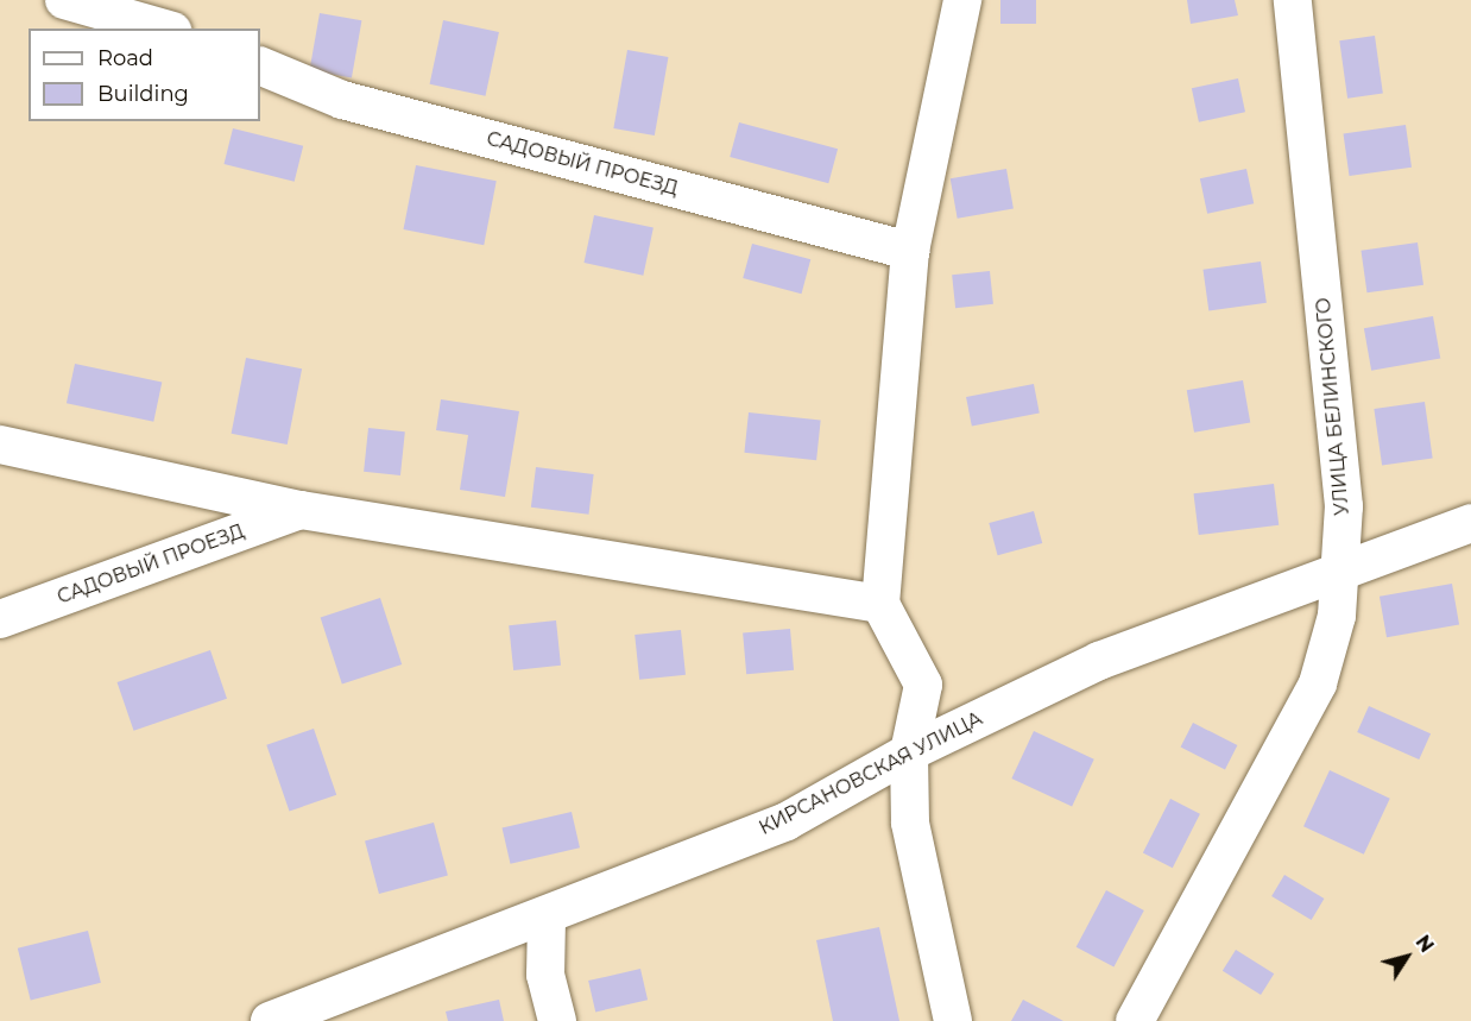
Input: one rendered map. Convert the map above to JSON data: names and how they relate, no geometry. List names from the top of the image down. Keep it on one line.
{"streets":{"street":["САДОВЫЙ ПРОЕЗД","УЛИЦА БЕЛИНСКОГО","КИРСАНОВСКАЯ УЛИЦА"]},"crossings":[["УЛИЦА БЕЛИНСКОГО","КИРСАНОВСКАЯ УЛИЦА"]],"legend":["Road","Building"],"north":"top right"}
